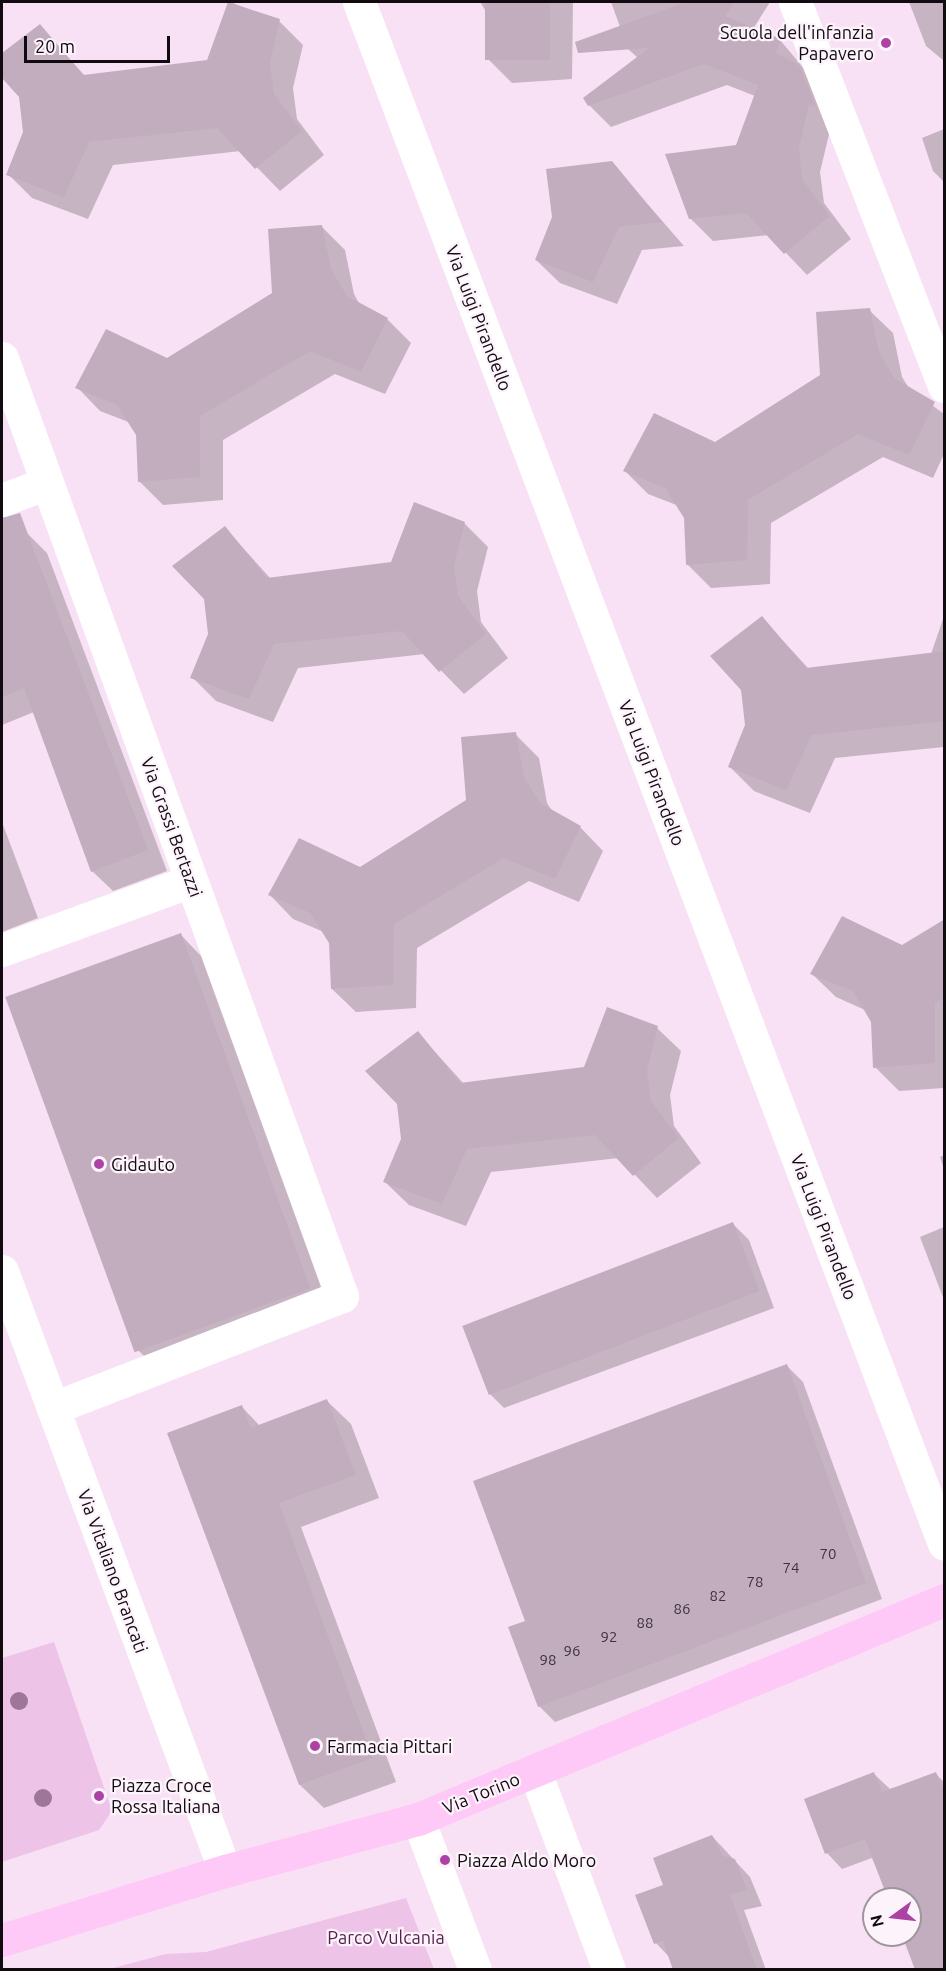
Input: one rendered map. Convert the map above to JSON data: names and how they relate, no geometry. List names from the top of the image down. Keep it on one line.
{"streets":{"main road":["Via Torino"],"street":["Via Luigi Pirandello","Via Grassi Bertazzi","Via Vitaliano Brancati"]},"crossings":[["Via Grassi Bertazzi","Via Vitaliano Brancati"],["Via Vitaliano Brancati","Via Torino"]],"parks":["Parco Vulcania"],"places":["Scuola dell'infanzia Papavero","Gidauto","Farmacia Pittari","Piazza Croce Rossa Italiana","Piazza Aldo Moro"],"house_numbers":["70","74","78","82","86","88","92","96","98"],"scale_bar":"20 m","north":"left"}
